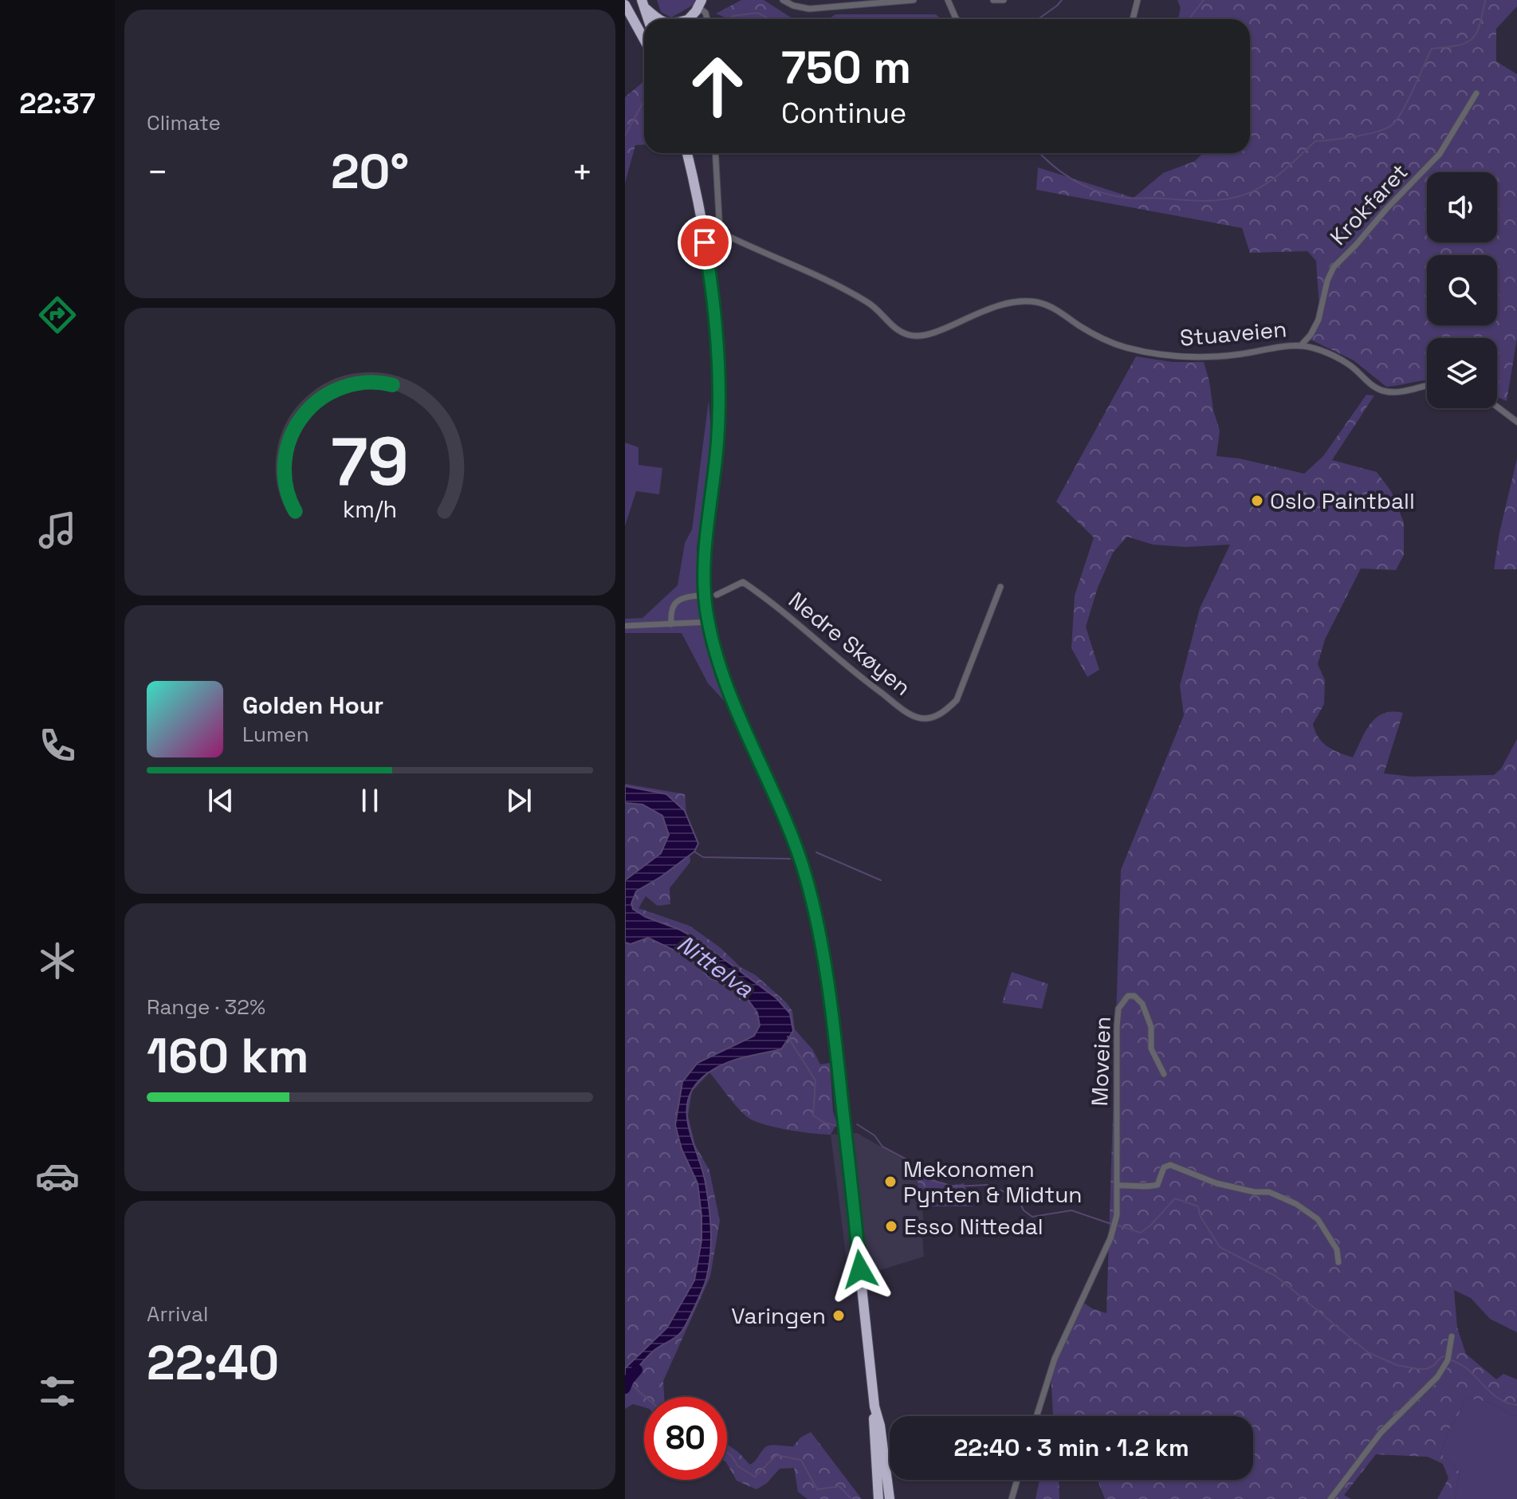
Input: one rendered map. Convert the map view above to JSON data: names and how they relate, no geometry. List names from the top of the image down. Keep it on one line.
{"streets":{"street":["Krokfaret","Stuaveien","Nedre Skøyen","Moveien"]},"crossings":[["Krokfaret","Stuaveien"]],"water":["Nittelva"],"places":["Oslo Paintball","Mekonomen Pynten & Midtun","Esso Nittedal","Varingen"],"page":{"tabs":"22:37","tile":["Climate",["Range · 32%","160 km"],["Arrival","22:40"]],"turn":["750 m","Continue"],"heat":["−","20°","+"],"song":["Golden Hour","Lumen"],"limit":"80","trip":"22:40 · 3 min · 1.2 km","gauge":["79","km/h"]}}
